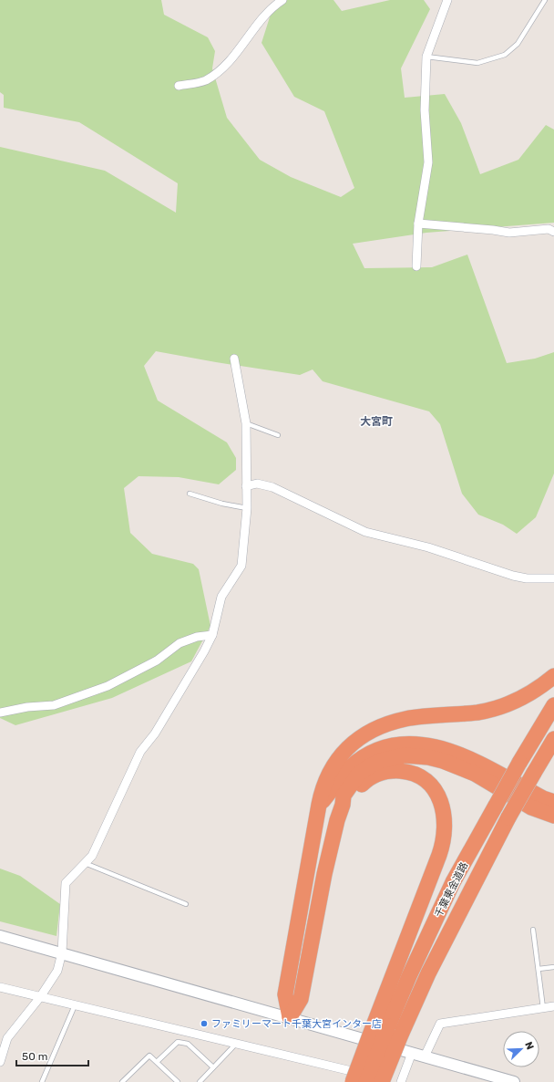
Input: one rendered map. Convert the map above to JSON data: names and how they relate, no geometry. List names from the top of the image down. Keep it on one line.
{"streets":{"highway":["千葉東金道路"]},"districts":["大宮町"],"places":["ファミリーマート千葉大宮インター店"],"scale_bar":"50 m","north":"top right"}
